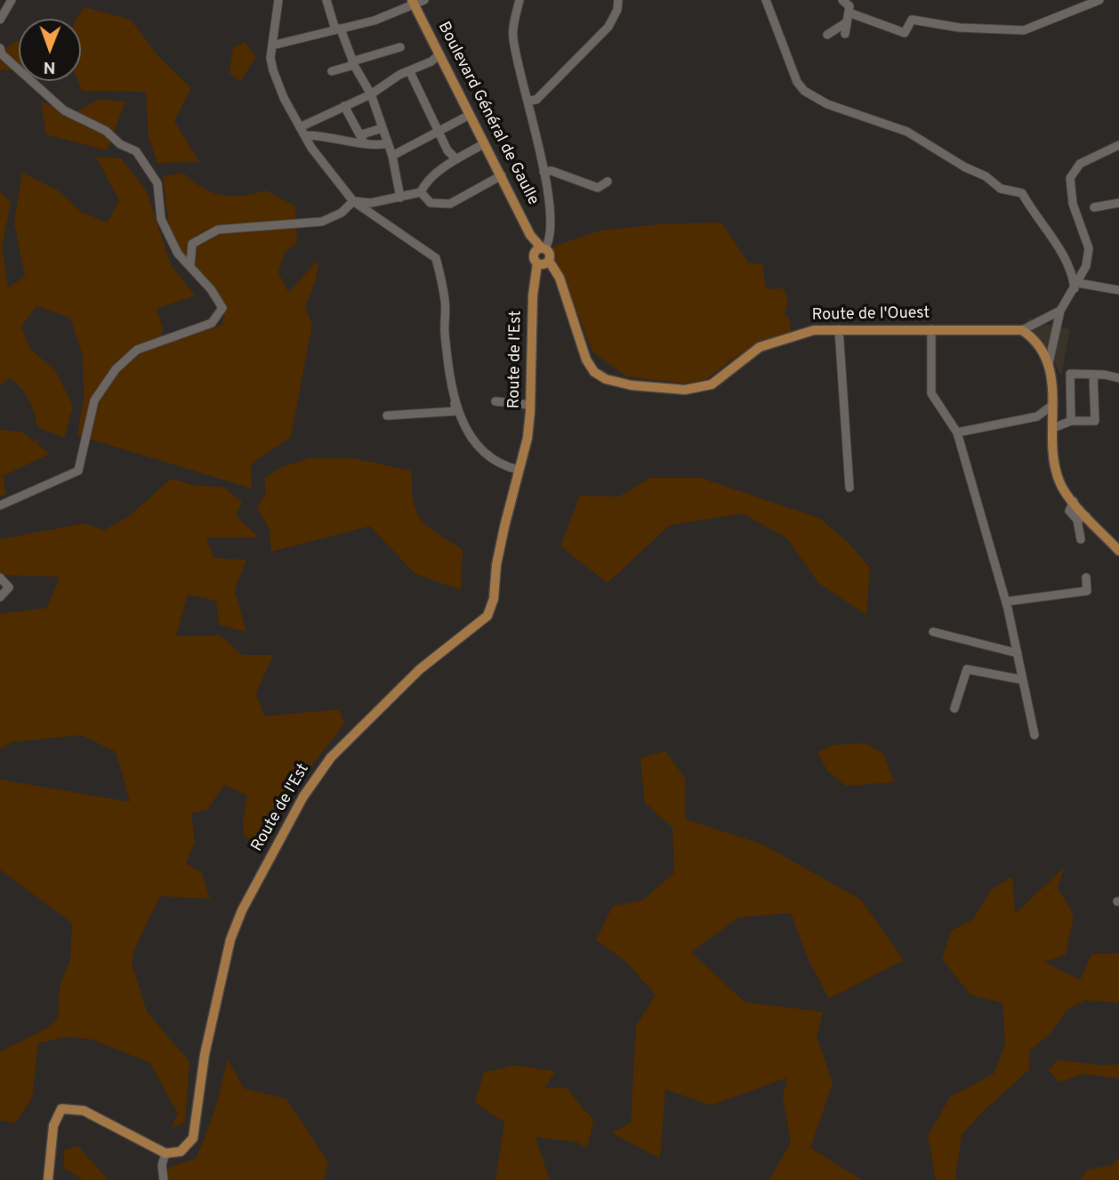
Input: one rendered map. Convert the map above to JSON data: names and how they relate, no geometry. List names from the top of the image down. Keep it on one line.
{"streets":{"main road":["Boulevard Général de Gaulle","Route de l'Ouest","Route de l'Est"]},"crossings":[["Boulevard Général de Gaulle","Route de l'Ouest"],["Boulevard Général de Gaulle","Route de l'Est"],["Route de l'Ouest","Route de l'Est"]],"north":"bottom"}
